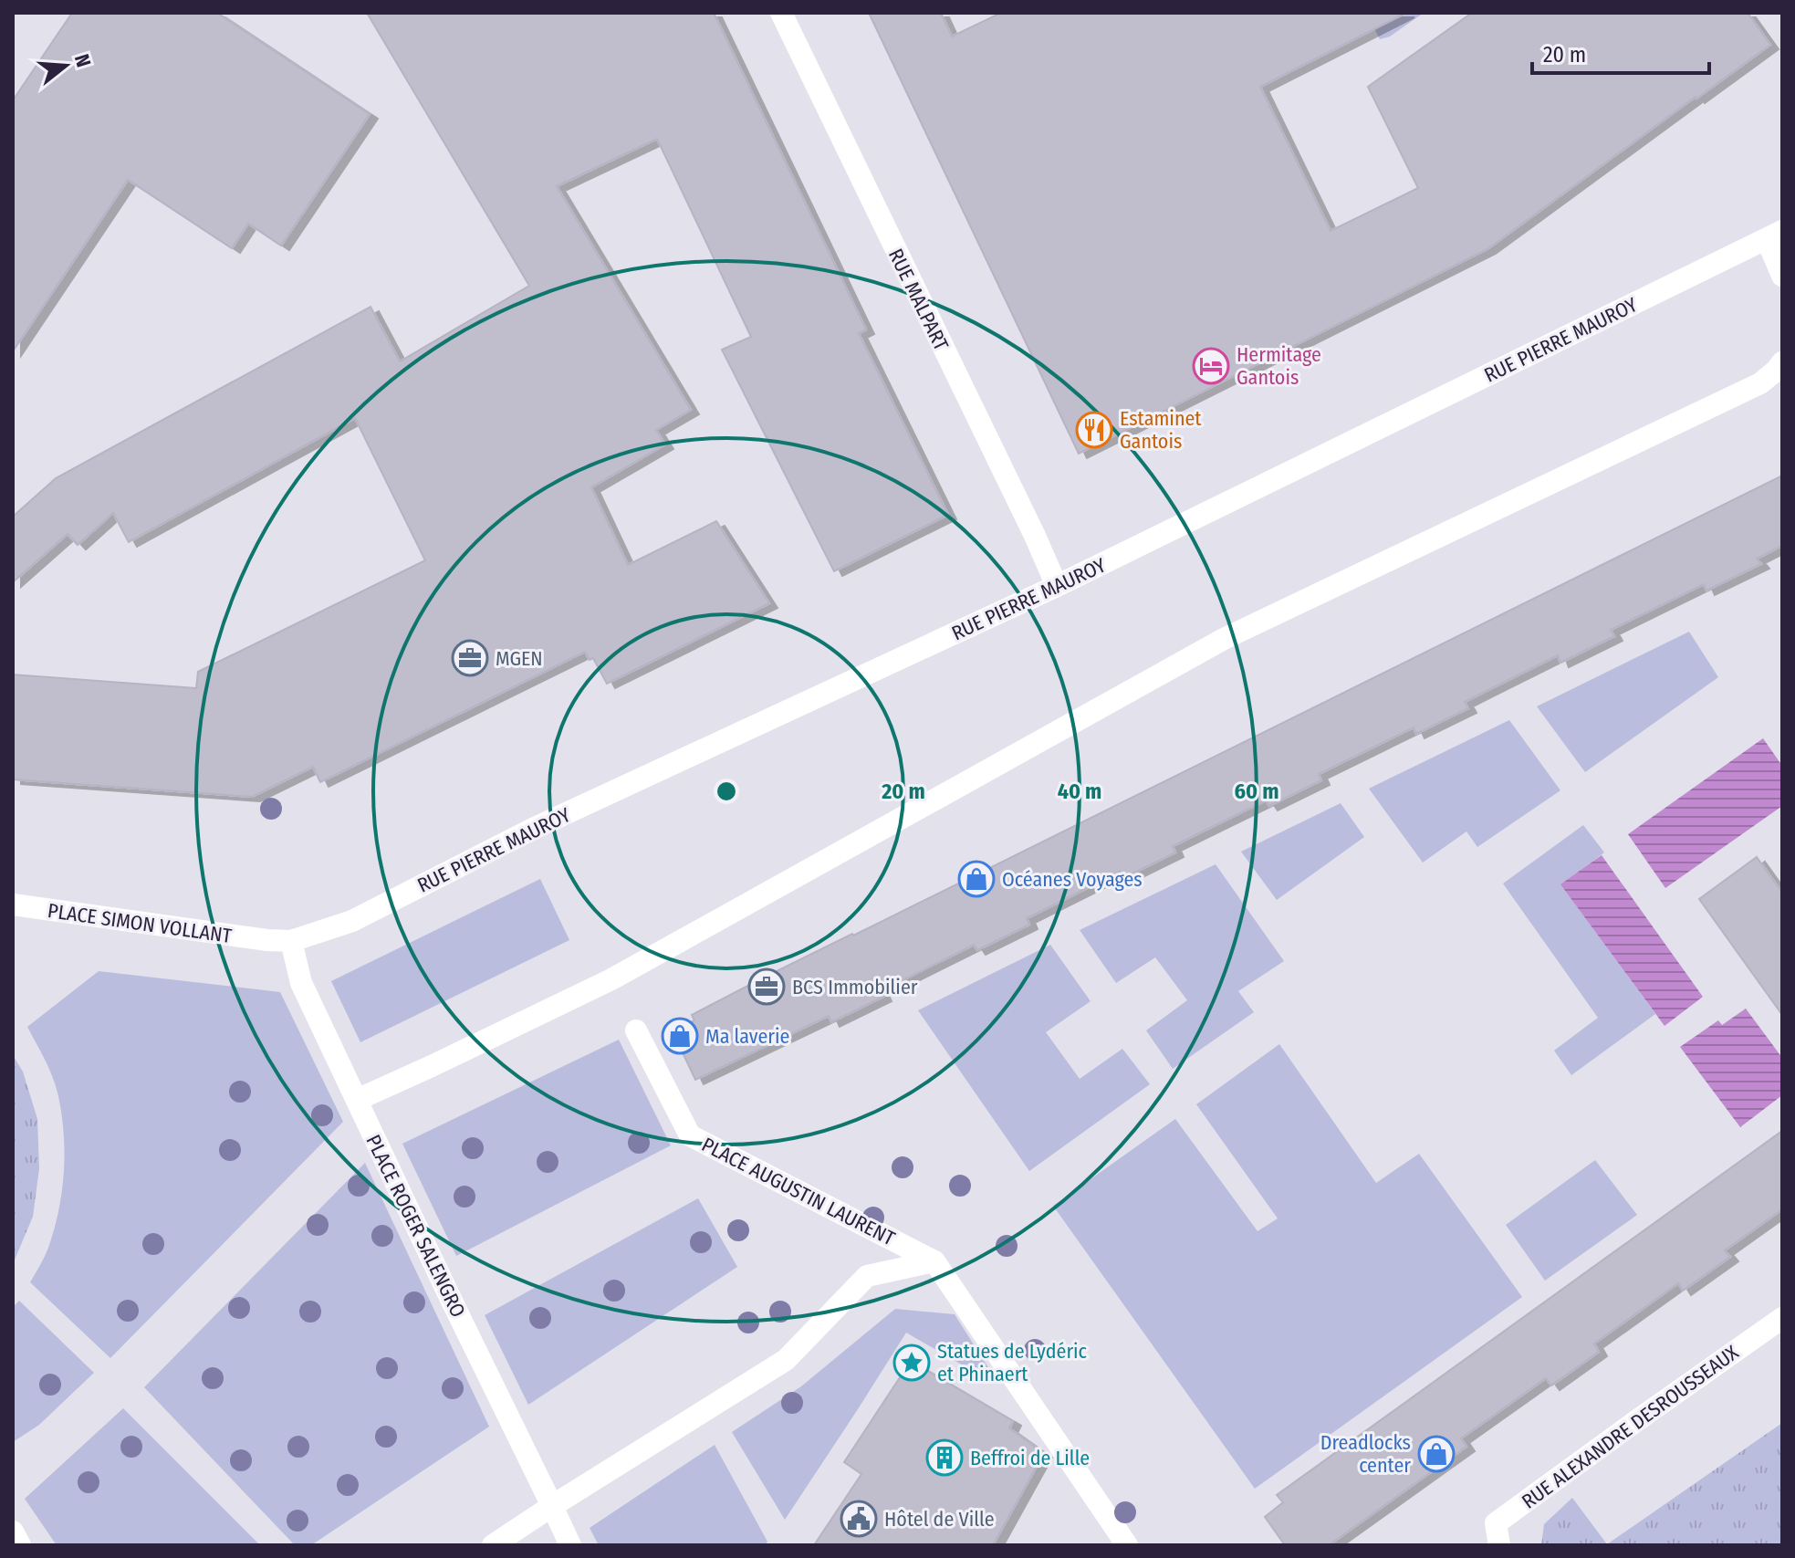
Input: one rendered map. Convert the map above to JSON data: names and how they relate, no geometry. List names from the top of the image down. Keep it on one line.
{"streets":{"street":["RUE MALPART","RUE PIERRE MAUROY","PLACE SIMON VOLLANT","PLACE AUGUSTIN LAURENT","PLACE ROGER SALENGRO","RUE ALEXANDRE DESROUSSEAUX"]},"crossings":[["RUE MALPART","RUE PIERRE MAUROY"],["RUE PIERRE MAUROY","PLACE SIMON VOLLANT"],["RUE PIERRE MAUROY","PLACE ROGER SALENGRO"],["PLACE AUGUSTIN LAURENT","PLACE ROGER SALENGRO"]],"places":{"hotel":["Hermitage Gantois"],"restaurant":["Estaminet Gantois"],"office":["MGEN","BCS Immobilier"],"shop":["Océanes Voyages","Ma laverie","Dreadlocks center"],"place":["Statues de Lydéric et Phinaert"],"building":["Beffroi de Lille"],"public building":["Hôtel de Ville"]},"scale_bar":"20 m","north":"right","rings":["20 m","40 m","60 m"]}
